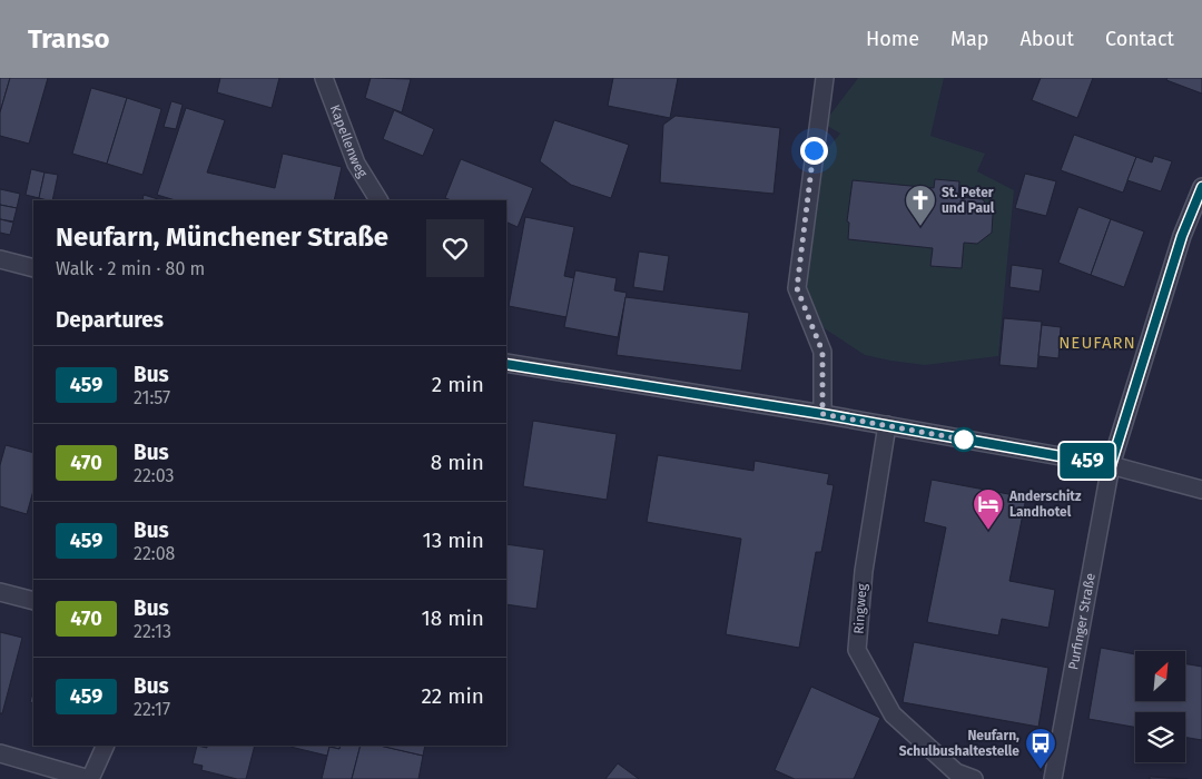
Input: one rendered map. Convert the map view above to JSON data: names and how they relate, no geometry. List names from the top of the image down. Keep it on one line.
{"streets":{"street":["Kapellenweg","Ringweg","Purfinger Straße"]},"districts":["NEUFARN"],"places":{"church":["St. Peter und Paul"],"hotel":["Anderschitz Landhotel"],"bus stop":["Neufarn, Schulbushaltestelle"]},"lines":["bus line 459"],"north":"top right","page":{"header":"Transo","nav":["Home","Map","About","Contact"],"on_map":"459","heading":[["Neufarn, Münchener Straße","Walk · 2 min · 80 m"],"Departures"],"list":[{"mark":"459","name":"Bus","note":"21:57","value":"2 min"},{"mark":"470","name":"Bus","note":"22:03","value":"8 min"},{"mark":"459","name":"Bus","note":"22:08","value":"13 min"},{"mark":"470","name":"Bus","note":"22:13","value":"18 min"},{"mark":"459","name":"Bus","note":"22:17","value":"22 min"}]}}
